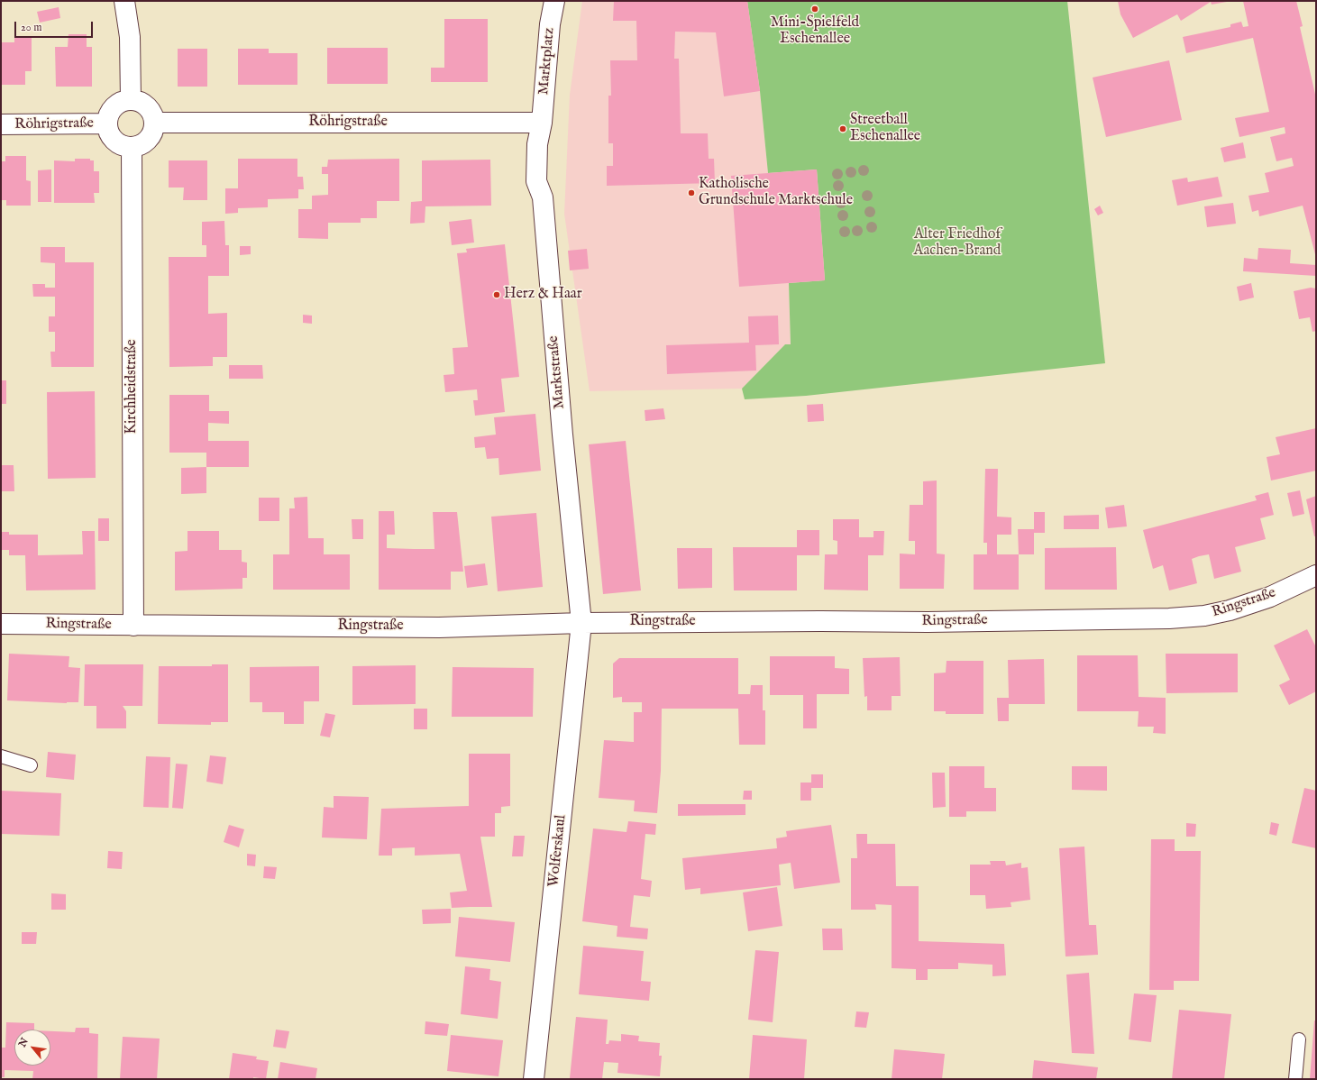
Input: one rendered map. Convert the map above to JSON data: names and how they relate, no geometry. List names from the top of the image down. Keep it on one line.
{"streets":{"street":["Marktplatz","Röhrigstraße","Marktstraße","Kirchheidstraße","Ringstraße","Wolferskaul"]},"crossings":[["Marktplatz","Röhrigstraße"],["Marktplatz","Marktstraße"],["Röhrigstraße","Marktstraße"],["Röhrigstraße","Kirchheidstraße"],["Marktstraße","Ringstraße"],["Marktstraße","Wolferskaul"],["Kirchheidstraße","Ringstraße"],["Ringstraße","Wolferskaul"]],"parks":["Alter Friedhof Aachen-Brand"],"places":["Mini-Spielfeld Eschenallee","Streetball Eschenallee","Katholische Grundschule Marktschule","Herz & Haar"],"scale_bar":"20 m","north":"top left"}
